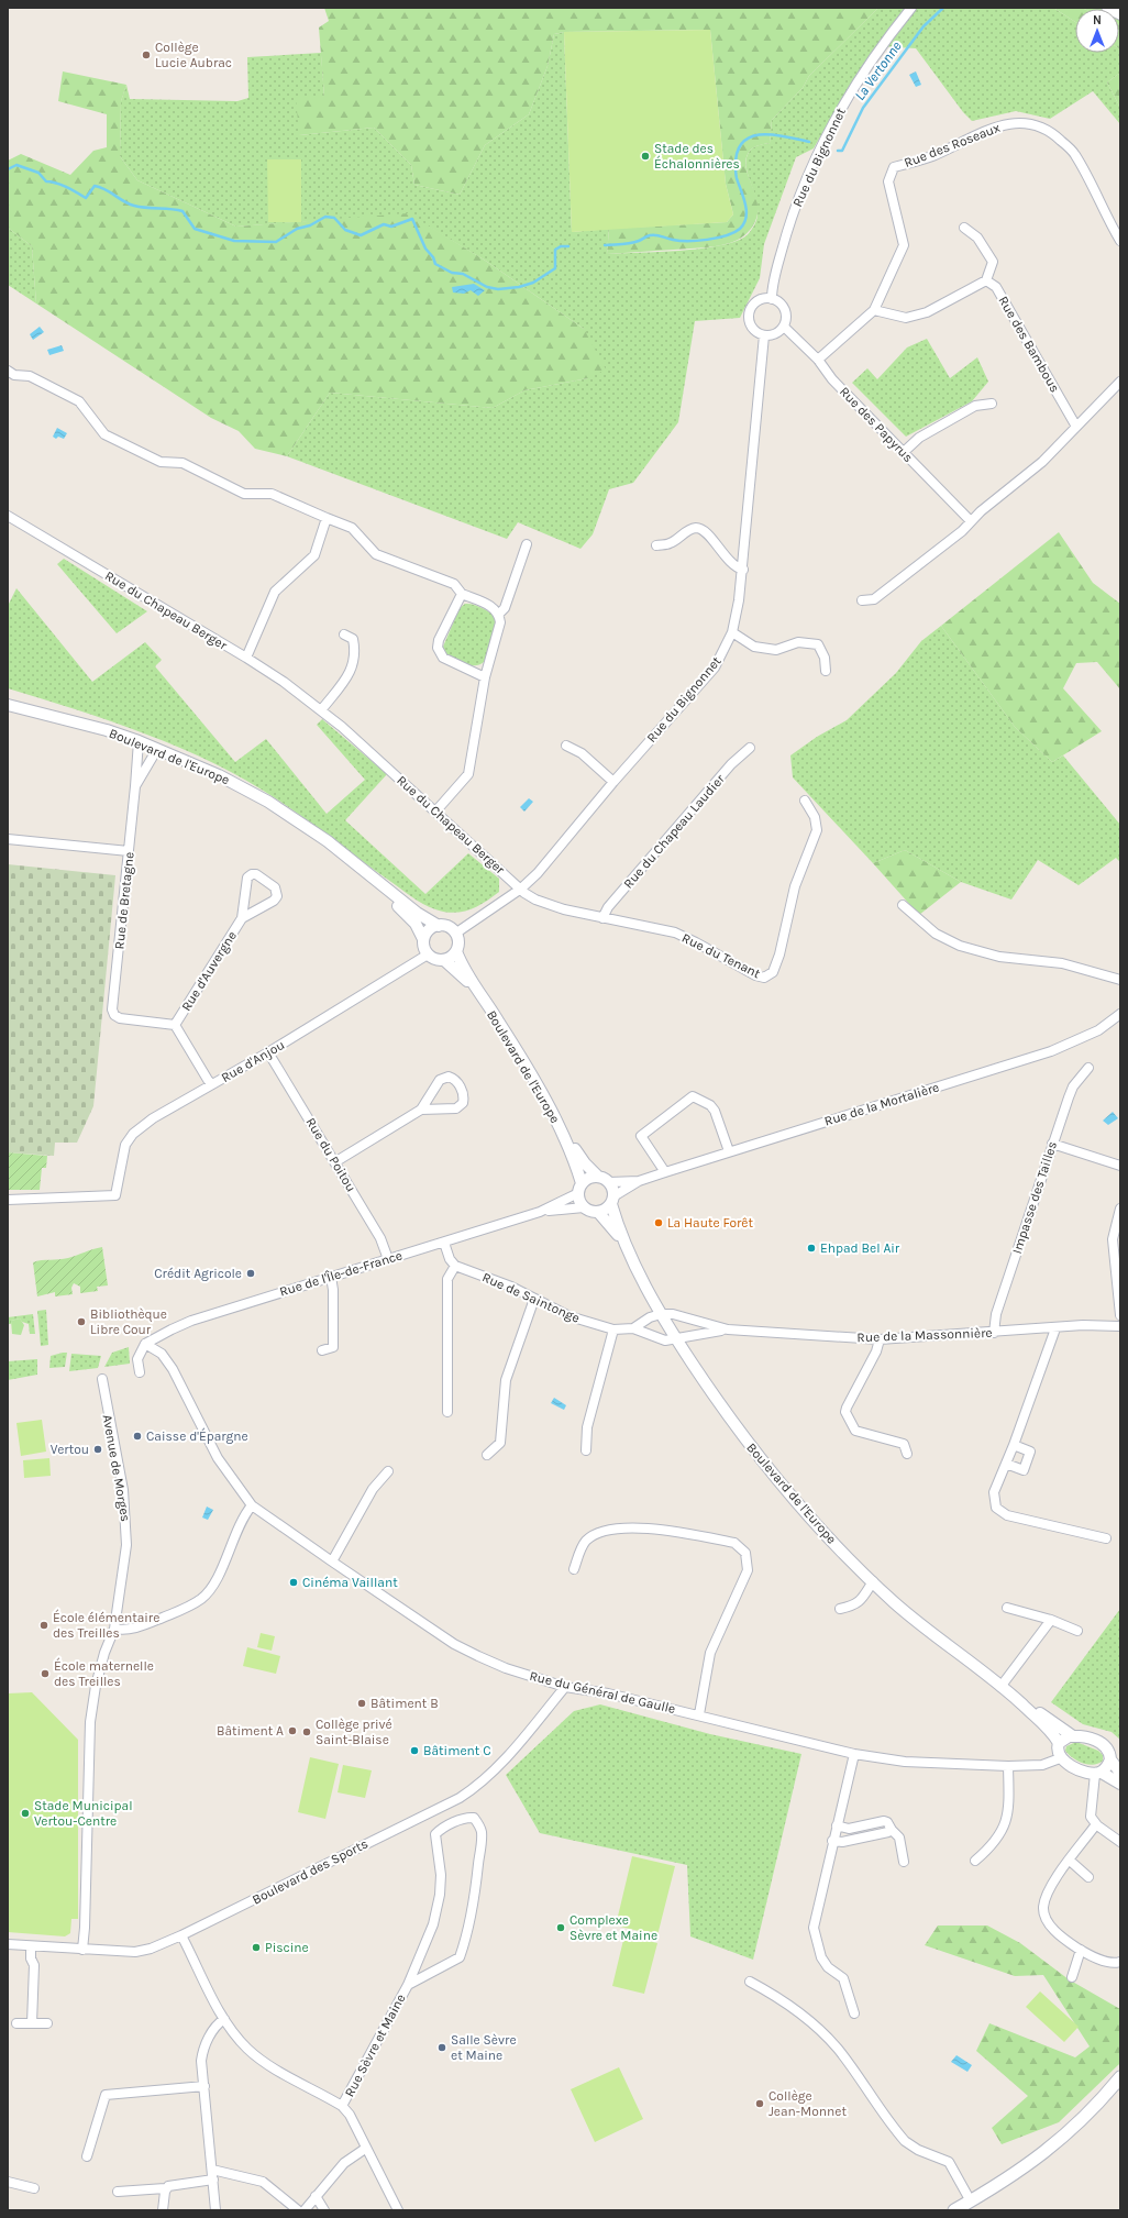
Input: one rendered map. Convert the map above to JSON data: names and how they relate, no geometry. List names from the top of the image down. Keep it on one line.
{"streets":{"street":["Rue des Roseaux","Rue du Bignonnet","Rue des Bambous","Rue des Papyrus","Rue du Chapeau Berger","Boulevard de l'Europe","Rue du Chapeau Laudier","Rue de Bretagne","Rue du Tenant","Rue d'Auvergne","Rue d'Anjou","Rue de la Mortalière","Rue du Poitou","Impasse des Tailles","Rue de l'Île-de-France","Rue de Saintonge","Rue de la Massonnière","Avenue de Morges","Rue du Général de Gaulle","Boulevard des Sports","Rue Sèvre et Maine"]},"crossings":[["Rue des Roseaux","Rue des Papyrus"],["Rue du Bignonnet","Rue des Papyrus"],["Rue du Bignonnet","Rue du Chapeau Berger"],["Rue du Bignonnet","Boulevard de l'Europe"],["Rue du Bignonnet","Rue du Tenant"],["Rue du Bignonnet","Rue d'Anjou"],["Rue du Chapeau Berger","Rue du Tenant"],["Boulevard de l'Europe","Rue de Bretagne"],["Boulevard de l'Europe","Rue d'Anjou"],["Boulevard de l'Europe","Rue de la Mortalière"],["Boulevard de l'Europe","Rue de l'Île-de-France"],["Boulevard de l'Europe","Rue de Saintonge"],["Boulevard de l'Europe","Rue de la Massonnière"],["Boulevard de l'Europe","Rue du Général de Gaulle"],["Rue du Chapeau Laudier","Rue du Tenant"],["Rue de Bretagne","Rue d'Auvergne"],["Rue d'Anjou","Rue du Poitou"],["Rue de la Mortalière","Rue de l'Île-de-France"],["Rue du Poitou","Rue de l'Île-de-France"],["Impasse des Tailles","Rue de la Massonnière"],["Rue de l'Île-de-France","Rue du Général de Gaulle"],["Rue de Saintonge","Rue de la Massonnière"],["Avenue de Morges","Boulevard des Sports"],["Rue du Général de Gaulle","Boulevard des Sports"],["Boulevard des Sports","Rue Sèvre et Maine"]],"water":["La Vertonne"],"places":["Collège Lucie Aubrac","Stade des Échalonnières","La Haute Forêt","Ehpad Bel Air","Crédit Agricole","Bibliothèque Libre Cour","Caisse d'Épargne","Vertou","Cinéma Vaillant","École élémentaire des Treilles","École maternelle des Treilles","Bâtiment B","Bâtiment A","Collège privé Saint-Blaise","Bâtiment C","Stade Municipal Vertou-Centre","Complexe Sèvre et Maine","Piscine","Salle Sèvre et Maine","Collège Jean-Monnet"],"north":"top"}
